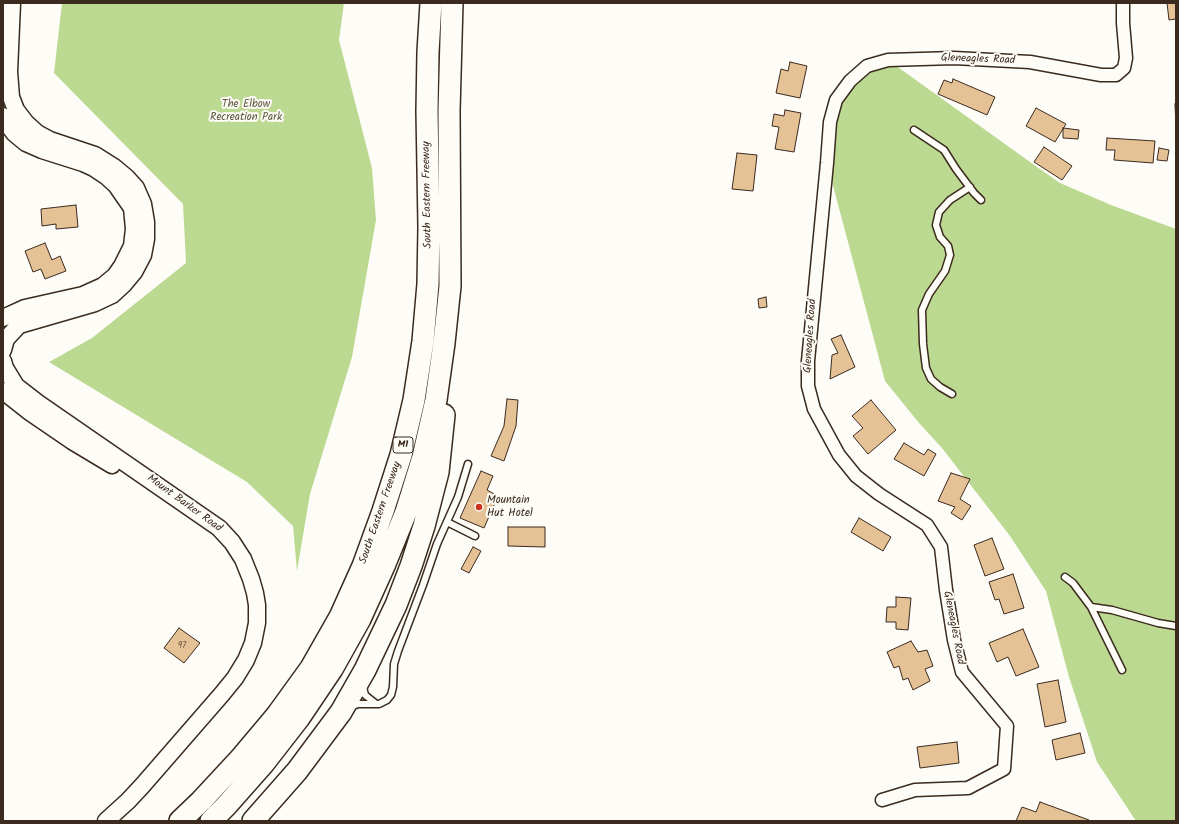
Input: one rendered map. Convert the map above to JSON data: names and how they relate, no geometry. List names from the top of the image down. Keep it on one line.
{"streets":{"highway":["South Eastern Freeway","M1"],"main road":["Mount Barker Road"],"street":["Gleneagles Road"]},"parks":["The Elbow Recreation Park"],"places":["Mountain Hut Hotel"],"house_numbers":["97"]}
